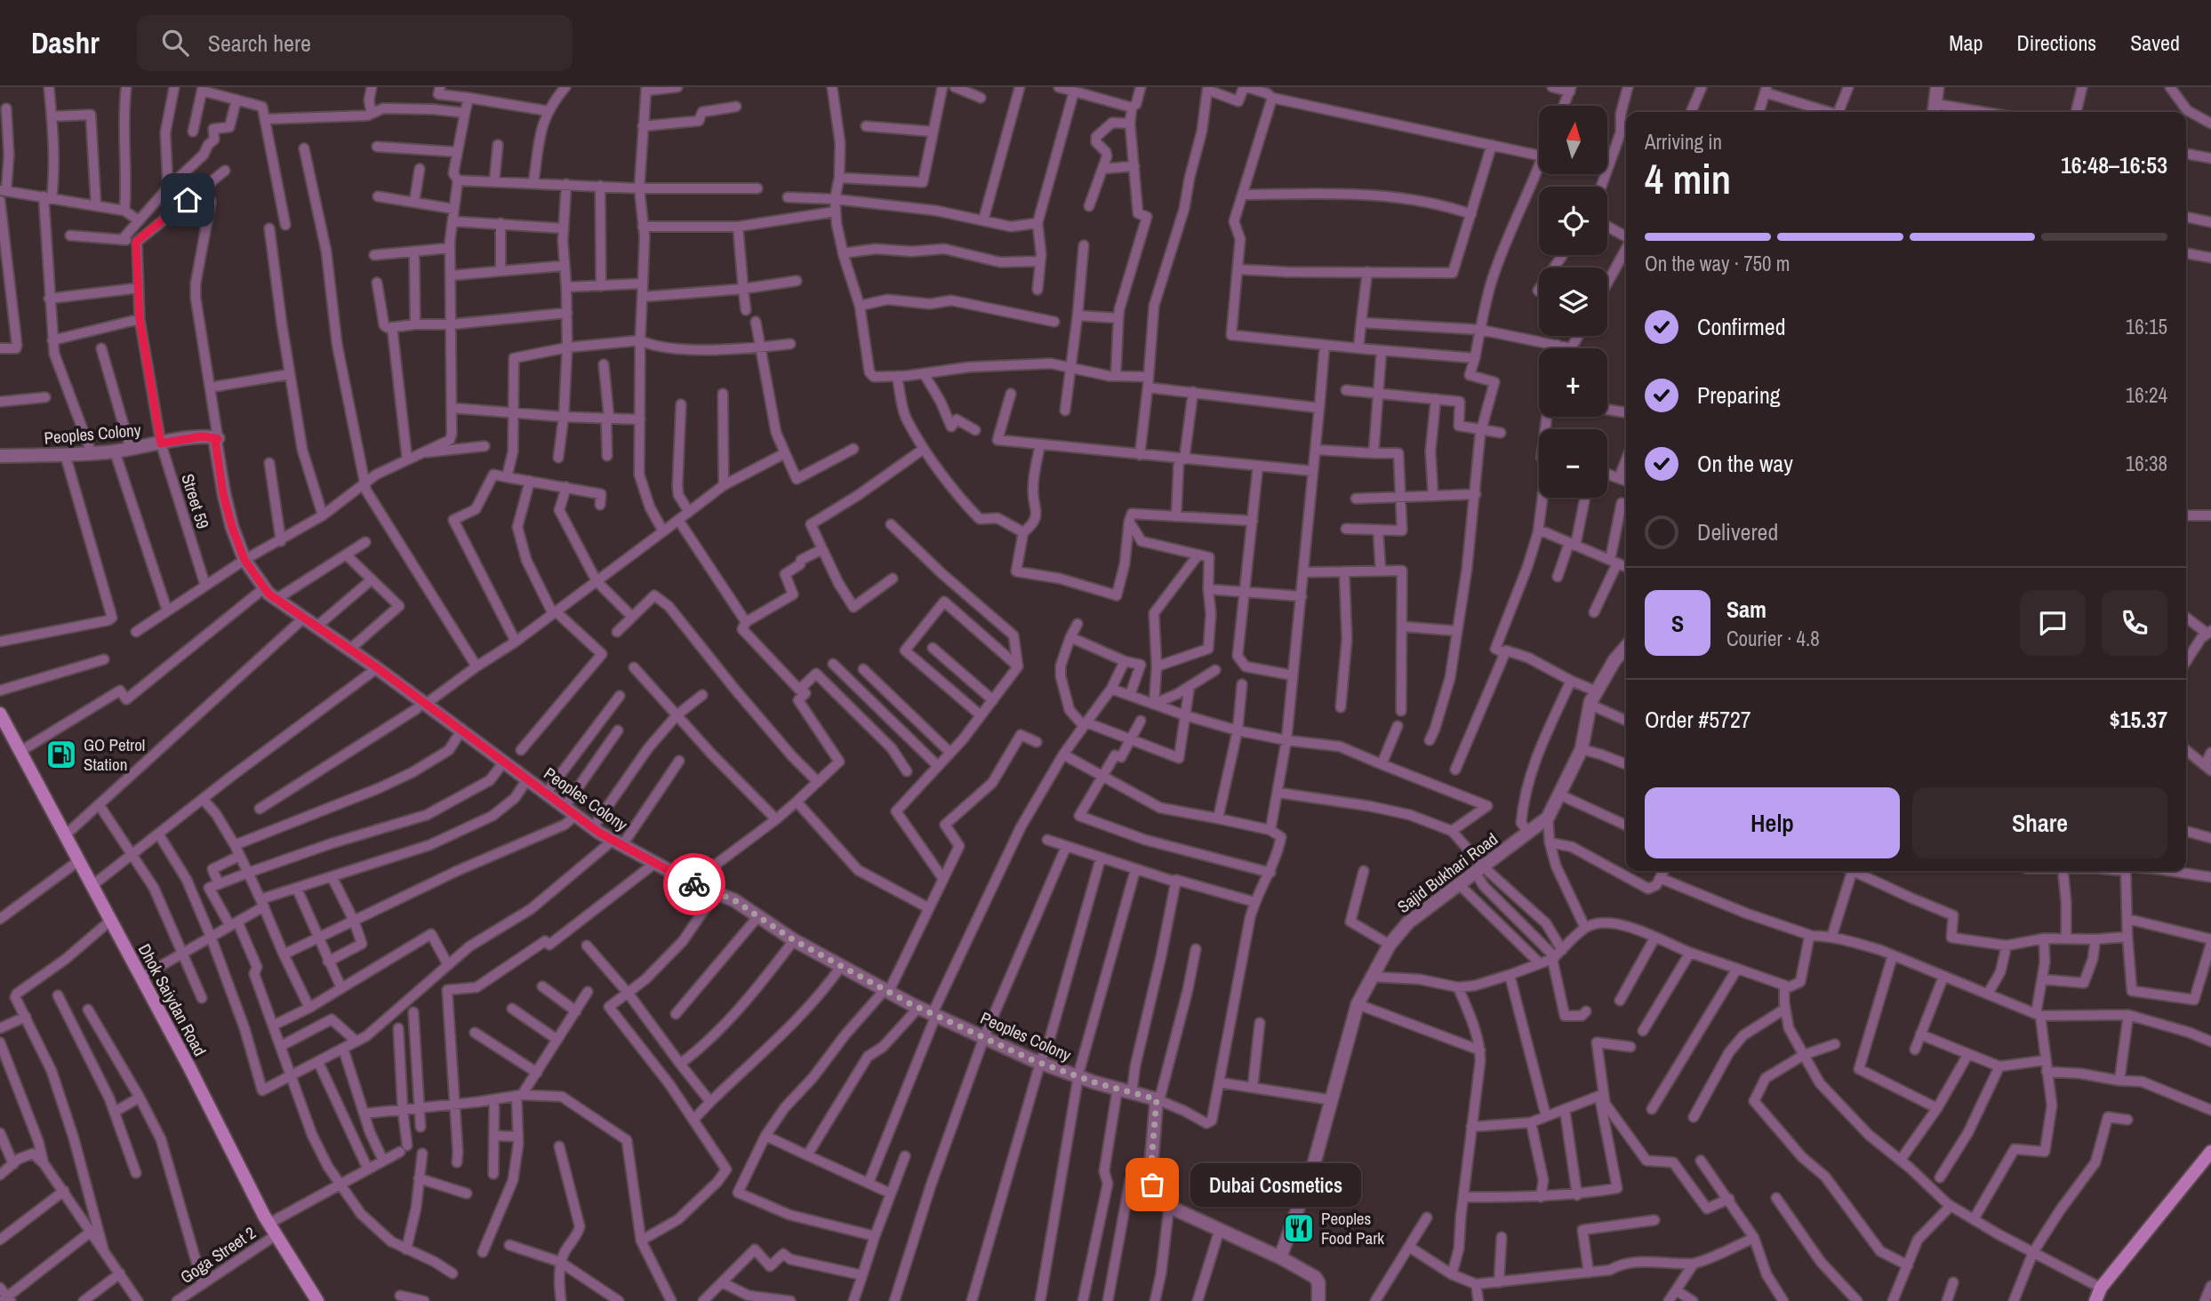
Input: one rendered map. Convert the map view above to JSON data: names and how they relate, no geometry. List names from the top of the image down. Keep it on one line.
{"streets":{"main road":["Dhok Saiydan Road"],"street":["Peoples Colony","Street 59","Sajid Bukhari Road","Goga Street 2"]},"crossings":[["Peoples Colony","Street 59"],["Dhok Saiydan Road","Goga Street 2"]],"places":{"fuel station":["GO Petrol Station"],"other":["Dubai Cosmetics"],"restaurant":["Peoples Food Park"]},"north":"top","page":{"header":"Dashr","search":"Search here","nav":["Map","Directions","Saved"],"map_buttons":["+","−"],"heading":["4 min","Arriving in","16:48–16:53"],"panel":["Sam","Courier · 4.8","Order #5727","$15.37"],"bar":"On the way · 750 m","list":[["Confirmed","16:15"],["Preparing","16:24"],["On the way","16:38"],"Delivered"],"round":"S","buttons":["Help","Share"],"bubble":"Dubai Cosmetics"}}
